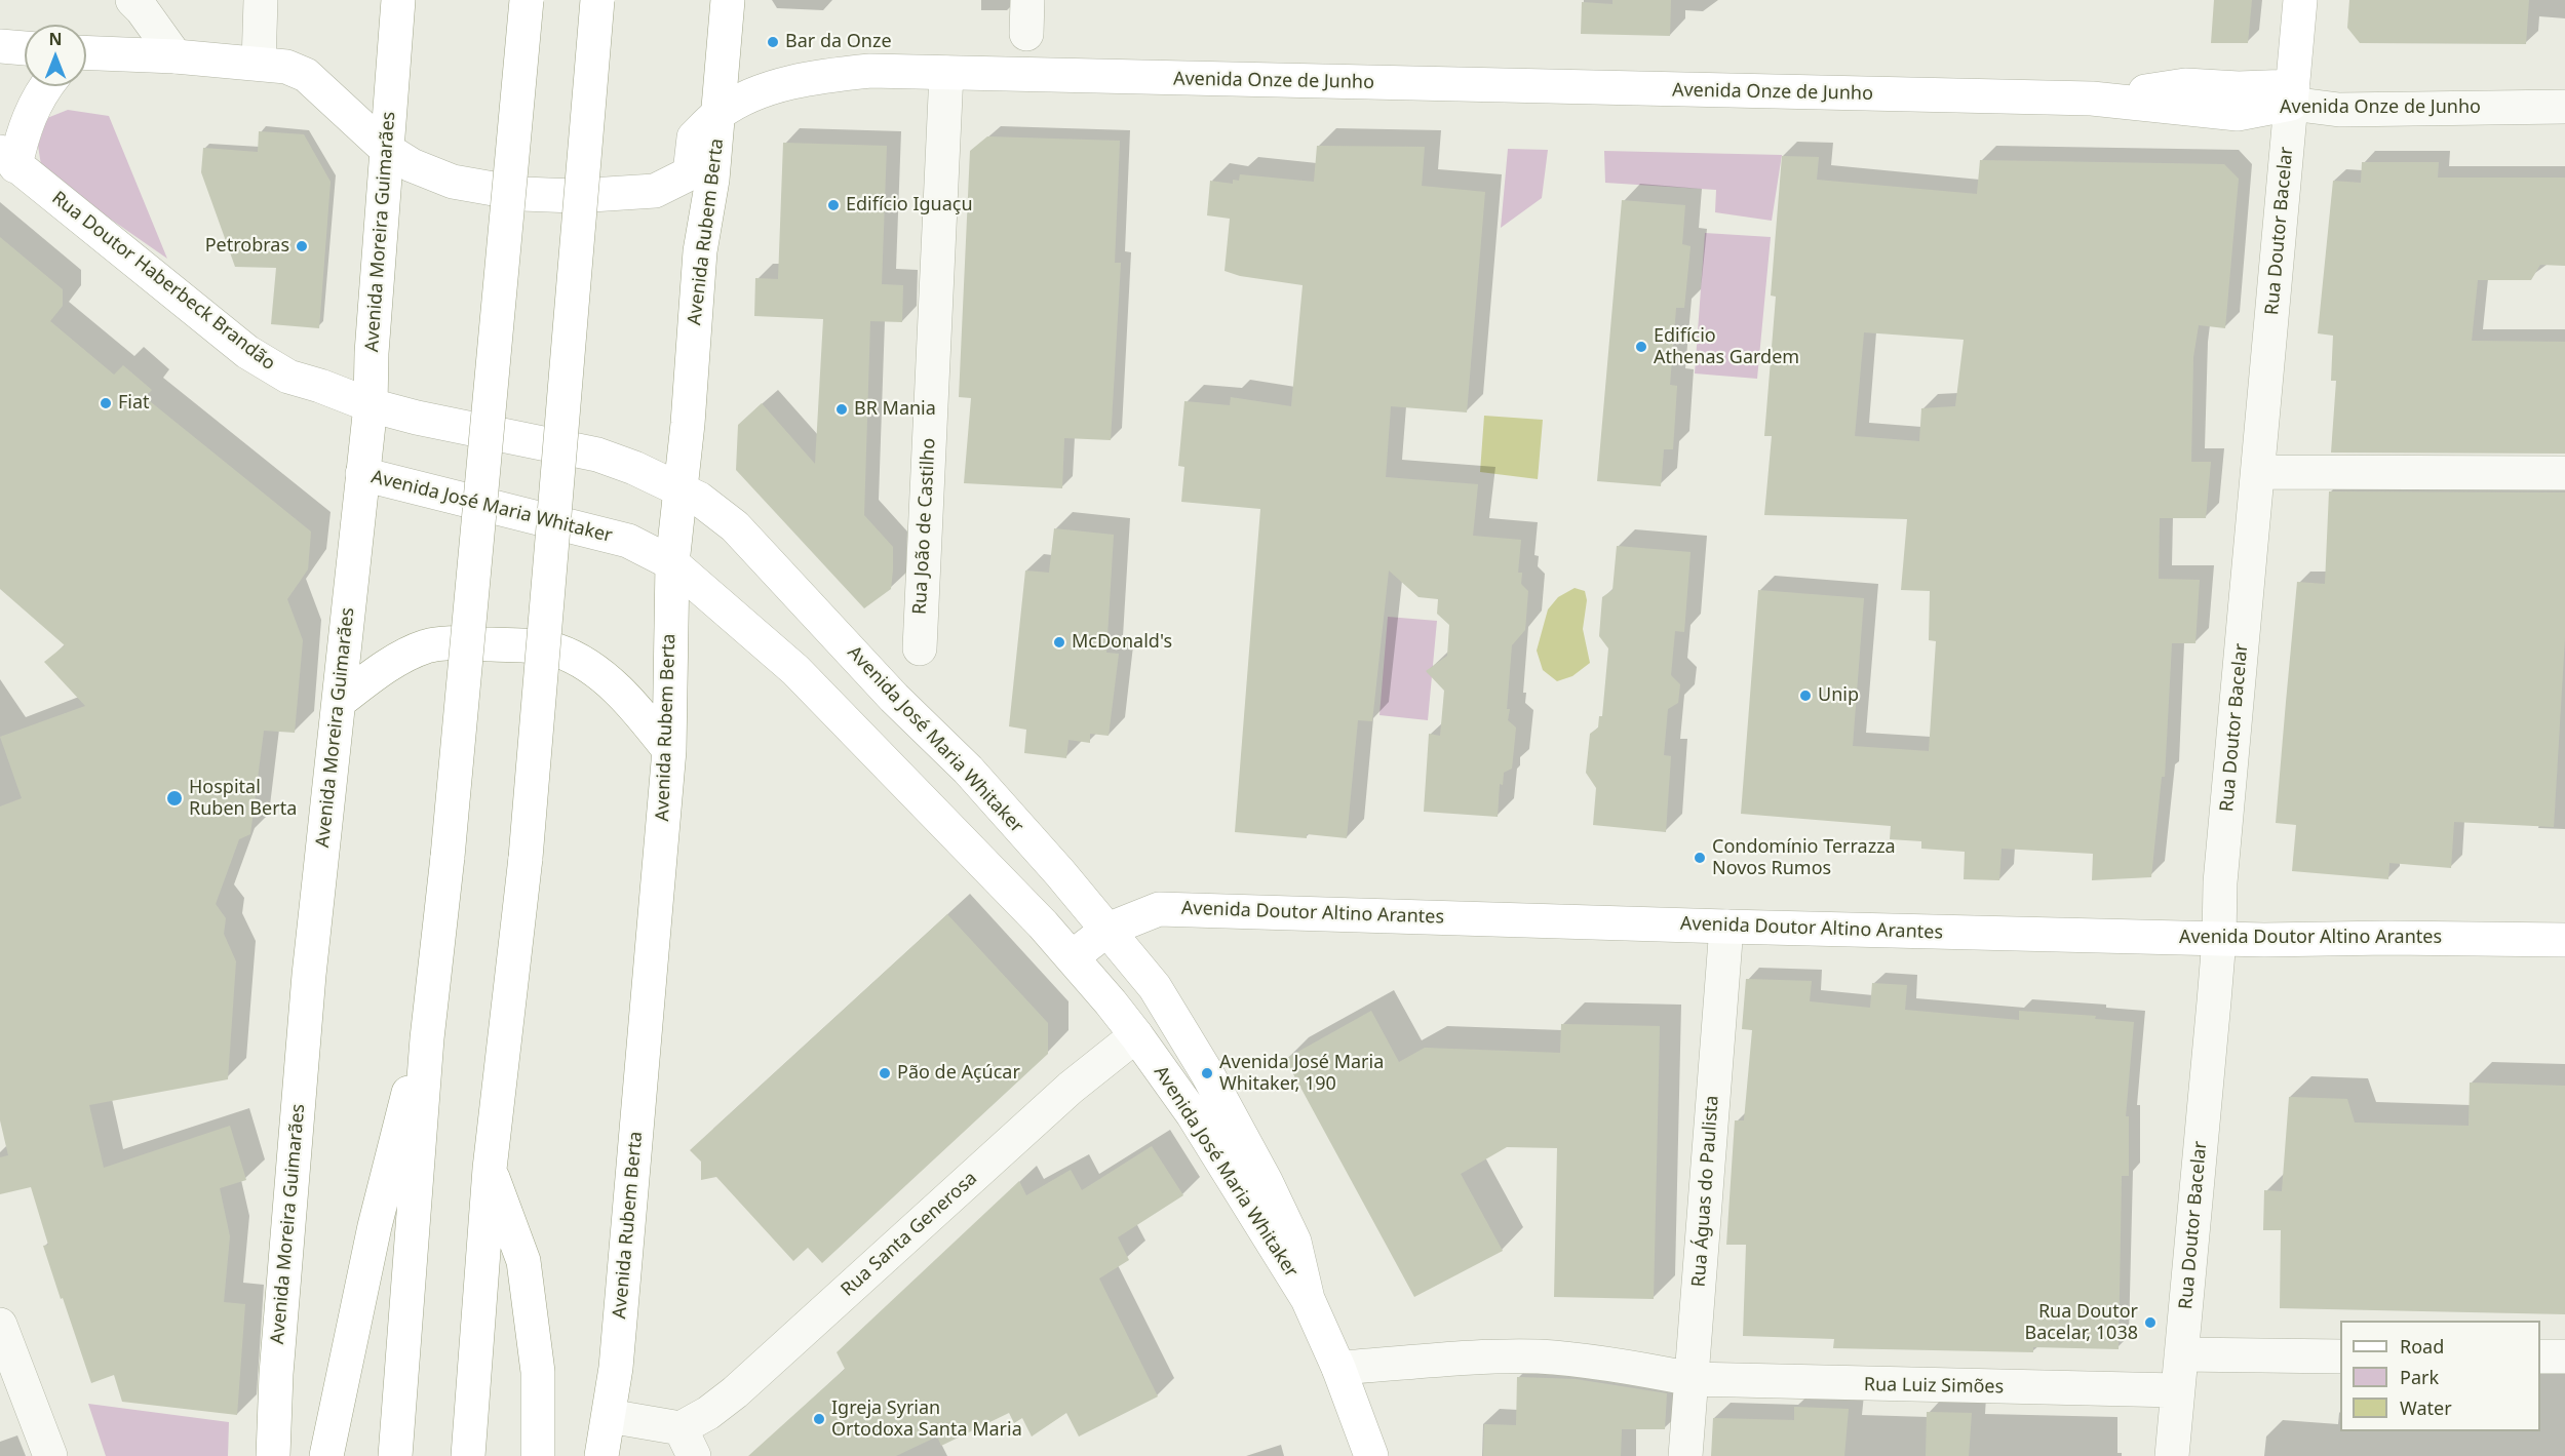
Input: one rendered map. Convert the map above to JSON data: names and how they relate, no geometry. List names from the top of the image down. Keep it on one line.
{"streets":{"main road":["Avenida Onze de Junho","Rua Doutor Bacelar","Avenida Moreira Guimarães","Avenida Rubem Berta","Rua Doutor Haberbeck Brandão","Avenida José Maria Whitaker","Avenida Doutor Altino Arantes"],"street":["Rua João de Castilho","Rua Águas do Paulista","Rua Santa Generosa","Rua Luiz Simões"]},"crossings":[["Avenida Onze de Junho","Rua Doutor Bacelar"],["Avenida Onze de Junho","Avenida Moreira Guimarães"],["Avenida Onze de Junho","Avenida Rubem Berta"],["Avenida Onze de Junho","Rua João de Castilho"],["Rua Doutor Bacelar","Avenida Doutor Altino Arantes"],["Rua Doutor Bacelar","Rua Luiz Simões"],["Avenida Moreira Guimarães","Rua Doutor Haberbeck Brandão"],["Avenida Moreira Guimarães","Avenida José Maria Whitaker"],["Avenida Rubem Berta","Avenida José Maria Whitaker"],["Rua Doutor Haberbeck Brandão","Avenida José Maria Whitaker"],["Avenida José Maria Whitaker","Avenida Doutor Altino Arantes"],["Avenida José Maria Whitaker","Rua Santa Generosa"],["Avenida José Maria Whitaker","Rua Luiz Simões"],["Avenida Doutor Altino Arantes","Rua Águas do Paulista"],["Rua Águas do Paulista","Rua Luiz Simões"]],"places":["Bar da Onze","Edifício Iguaçu","Petrobras","Edifício Athenas Gardem","Fiat","BR Mania","McDonald's","Unip","Hospital Ruben Berta","Condomínio Terrazza Novos Rumos","Pão de Açúcar","Avenida José Maria Whitaker, 190","Rua Doutor Bacelar, 1038","Igreja Syrian Ortodoxa Santa Maria"],"legend":["Road","Park","Water"],"north":"top"}
